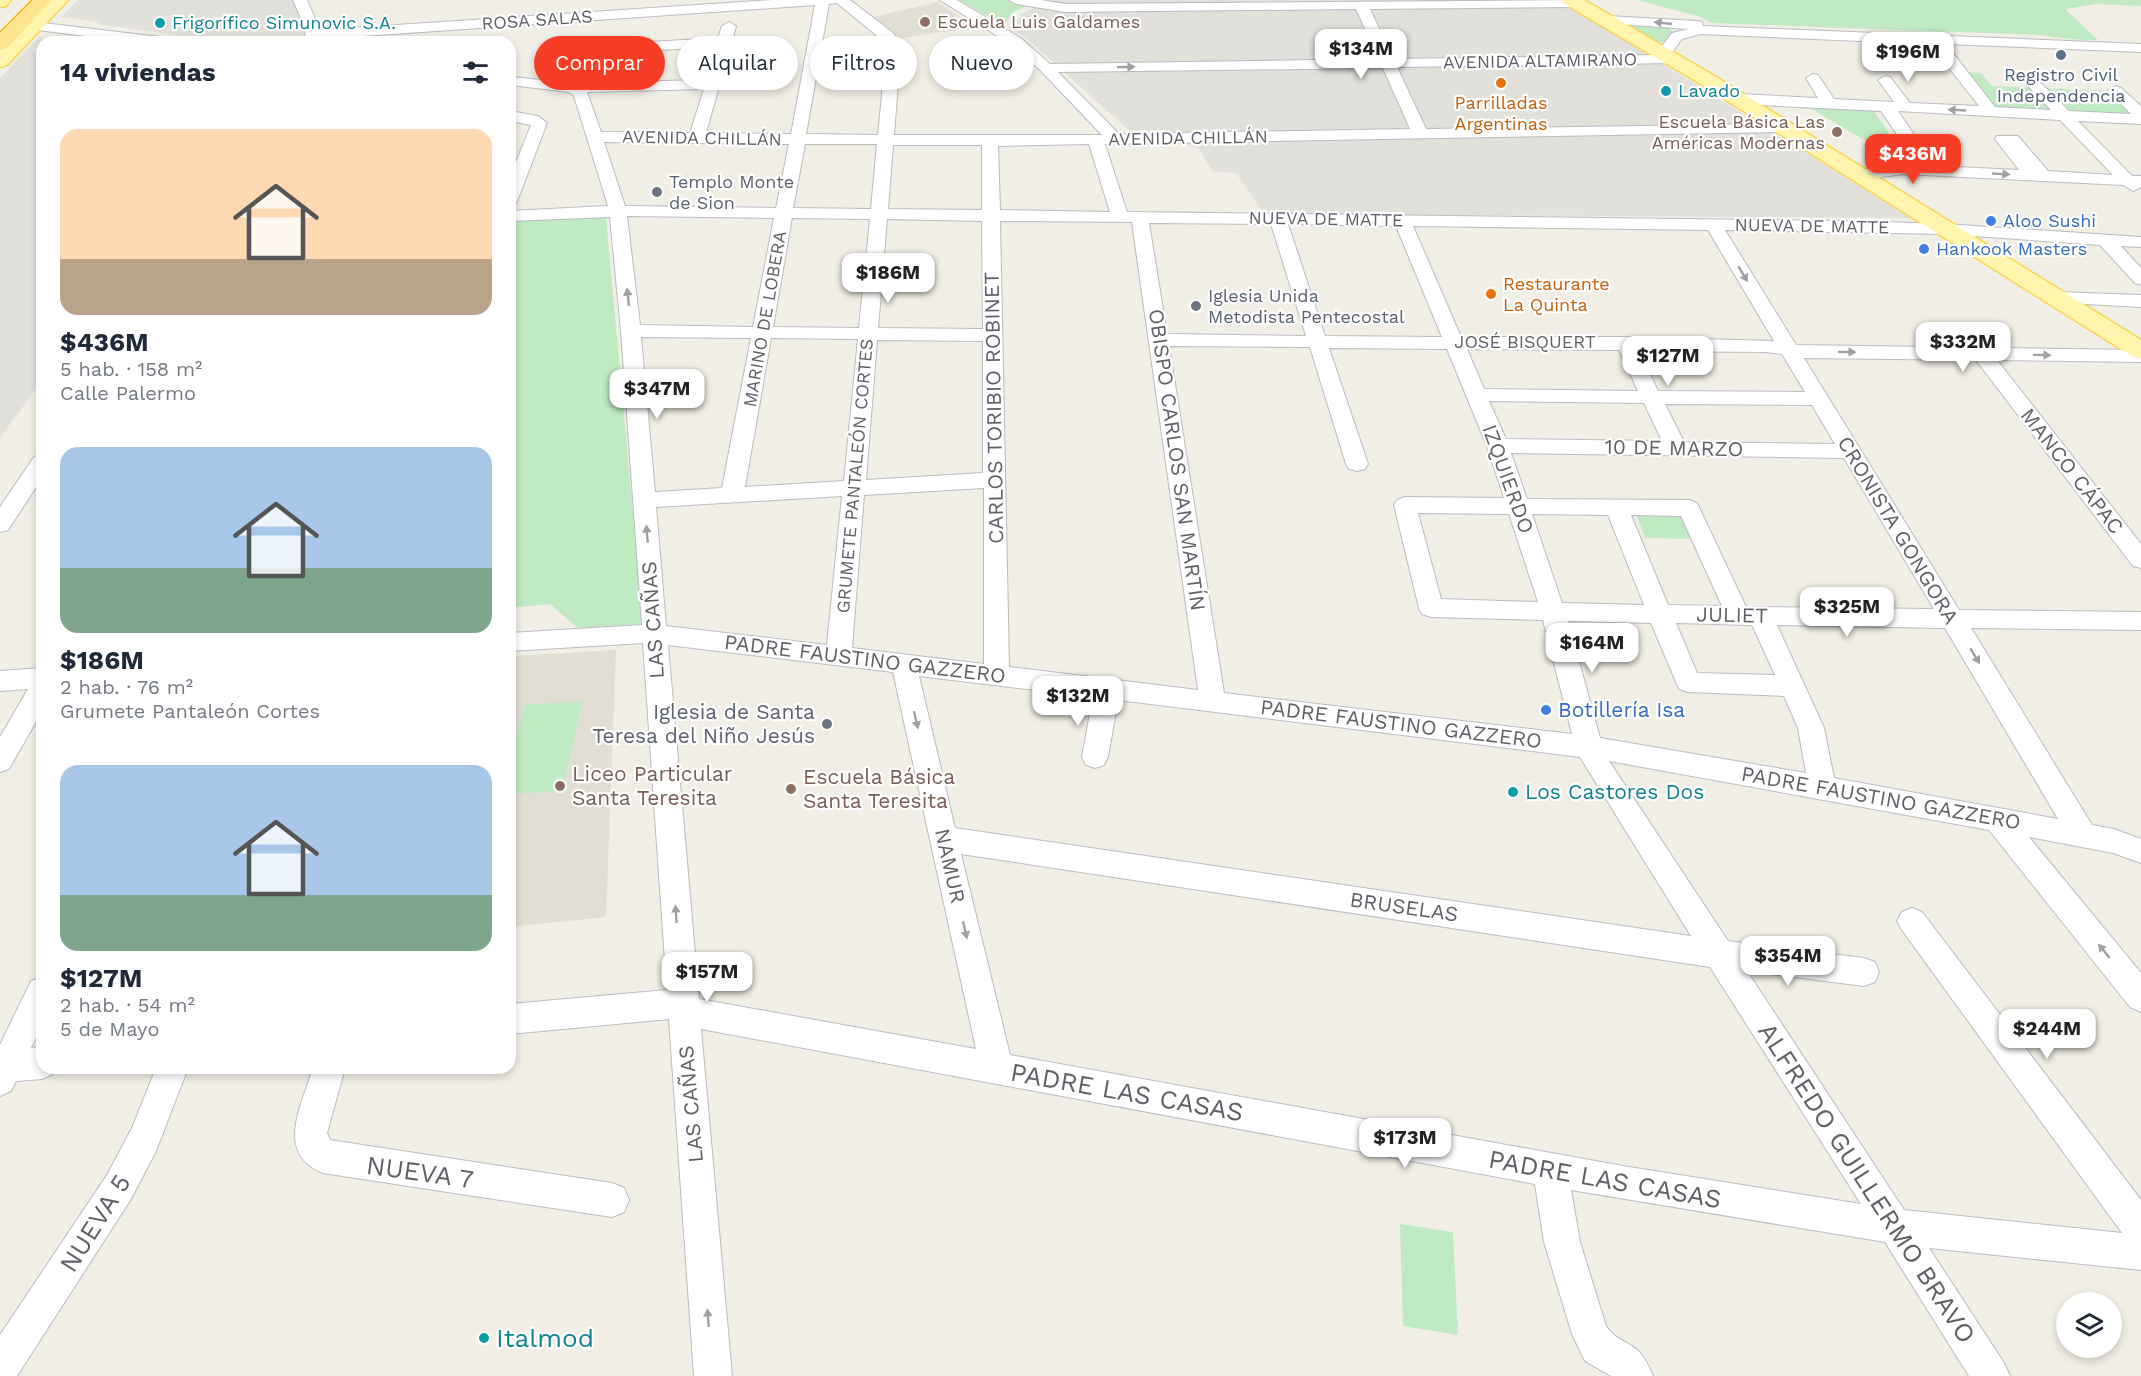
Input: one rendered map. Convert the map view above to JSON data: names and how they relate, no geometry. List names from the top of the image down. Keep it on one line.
{"streets":{"street":["ROSA SALAS","AVENIDA ALTAMIRANO","AVENIDA CHILLÁN","NUEVA DE MATTE","MARINO DE LOBERA","JOSÉ BISQUERT","CARLOS TORIBIO ROBINET","10 DE MARZO","OBISPO CARLOS SAN MARTÍN","MANCO CÁPAC","GRUMETE PANTALEÓN CORTES","IZQUIERDO","CRONISTA GONGORA","JULIET","LAS CAÑAS","PADRE FAUSTINO GAZZERO","NAMUR","BRUSELAS","PADRE LAS CASAS","NUEVA 7","ALFREDO GUILLERMO BRAVO","NUEVA 5"]},"crossings":[["ROSA SALAS","MARINO DE LOBERA"],["ROSA SALAS","GRUMETE PANTALEÓN CORTES"],["AVENIDA CHILLÁN","MARINO DE LOBERA"],["AVENIDA CHILLÁN","CARLOS TORIBIO ROBINET"],["AVENIDA CHILLÁN","OBISPO CARLOS SAN MARTÍN"],["AVENIDA CHILLÁN","GRUMETE PANTALEÓN CORTES"],["AVENIDA CHILLÁN","LAS CAÑAS"],["NUEVA DE MATTE","MARINO DE LOBERA"],["NUEVA DE MATTE","CARLOS TORIBIO ROBINET"],["NUEVA DE MATTE","OBISPO CARLOS SAN MARTÍN"],["NUEVA DE MATTE","GRUMETE PANTALEÓN CORTES"],["NUEVA DE MATTE","IZQUIERDO"],["NUEVA DE MATTE","CRONISTA GONGORA"],["NUEVA DE MATTE","LAS CAÑAS"],["JOSÉ BISQUERT","OBISPO CARLOS SAN MARTÍN"],["JOSÉ BISQUERT","MANCO CÁPAC"],["JOSÉ BISQUERT","IZQUIERDO"],["JOSÉ BISQUERT","CRONISTA GONGORA"],["CARLOS TORIBIO ROBINET","PADRE FAUSTINO GAZZERO"],["10 DE MARZO","IZQUIERDO"],["10 DE MARZO","CRONISTA GONGORA"],["OBISPO CARLOS SAN MARTÍN","PADRE FAUSTINO GAZZERO"],["GRUMETE PANTALEÓN CORTES","PADRE FAUSTINO GAZZERO"],["IZQUIERDO","JULIET"],["IZQUIERDO","PADRE FAUSTINO GAZZERO"],["IZQUIERDO","ALFREDO GUILLERMO BRAVO"],["CRONISTA GONGORA","JULIET"],["CRONISTA GONGORA","PADRE FAUSTINO GAZZERO"],["LAS CAÑAS","PADRE FAUSTINO GAZZERO"],["LAS CAÑAS","PADRE LAS CASAS"],["PADRE FAUSTINO GAZZERO","NAMUR"],["PADRE FAUSTINO GAZZERO","ALFREDO GUILLERMO BRAVO"],["NAMUR","BRUSELAS"],["NAMUR","PADRE LAS CASAS"],["BRUSELAS","ALFREDO GUILLERMO BRAVO"],["PADRE LAS CASAS","ALFREDO GUILLERMO BRAVO"]],"one_way":["LAS CAÑAS","NAMUR"],"places":["Escuela Luis Galdames","Frigorífico Simunovic S.A.","Registro Civil Independencia","Parrilladas Argentinas","Lavado","Escuela Básica Las Américas Modernas","Templo Monte de Sion","Aloo Sushi","Hankook Masters","Restaurante La Quinta","Iglesia Unida Metodista Pentecostal","Botillería Isa","Iglesia de Santa Teresa del Niño Jesús","Liceo Particular Santa Teresita","Escuela Básica Santa Teresita","Los Castores Dos","Italmod"],"page":{"price":["$134M","$196M","$436M","$186M","$332M","$127M","$347M","$325M","$164M","$132M","$354M","$157M","$244M","$173M"],"chip":["Comprar","Alquilar","Filtros","Nuevo"],"heading":"14 viviendas","list":[{"name":"$436M","note":"5 hab. · 158 m² · Calle Palermo"},{"name":"$186M","note":"2 hab. · 76 m² · Grumete Pantaleón Cortes"},{"name":"$127M","note":"2 hab. · 54 m² · 5 de Mayo"}]}}
